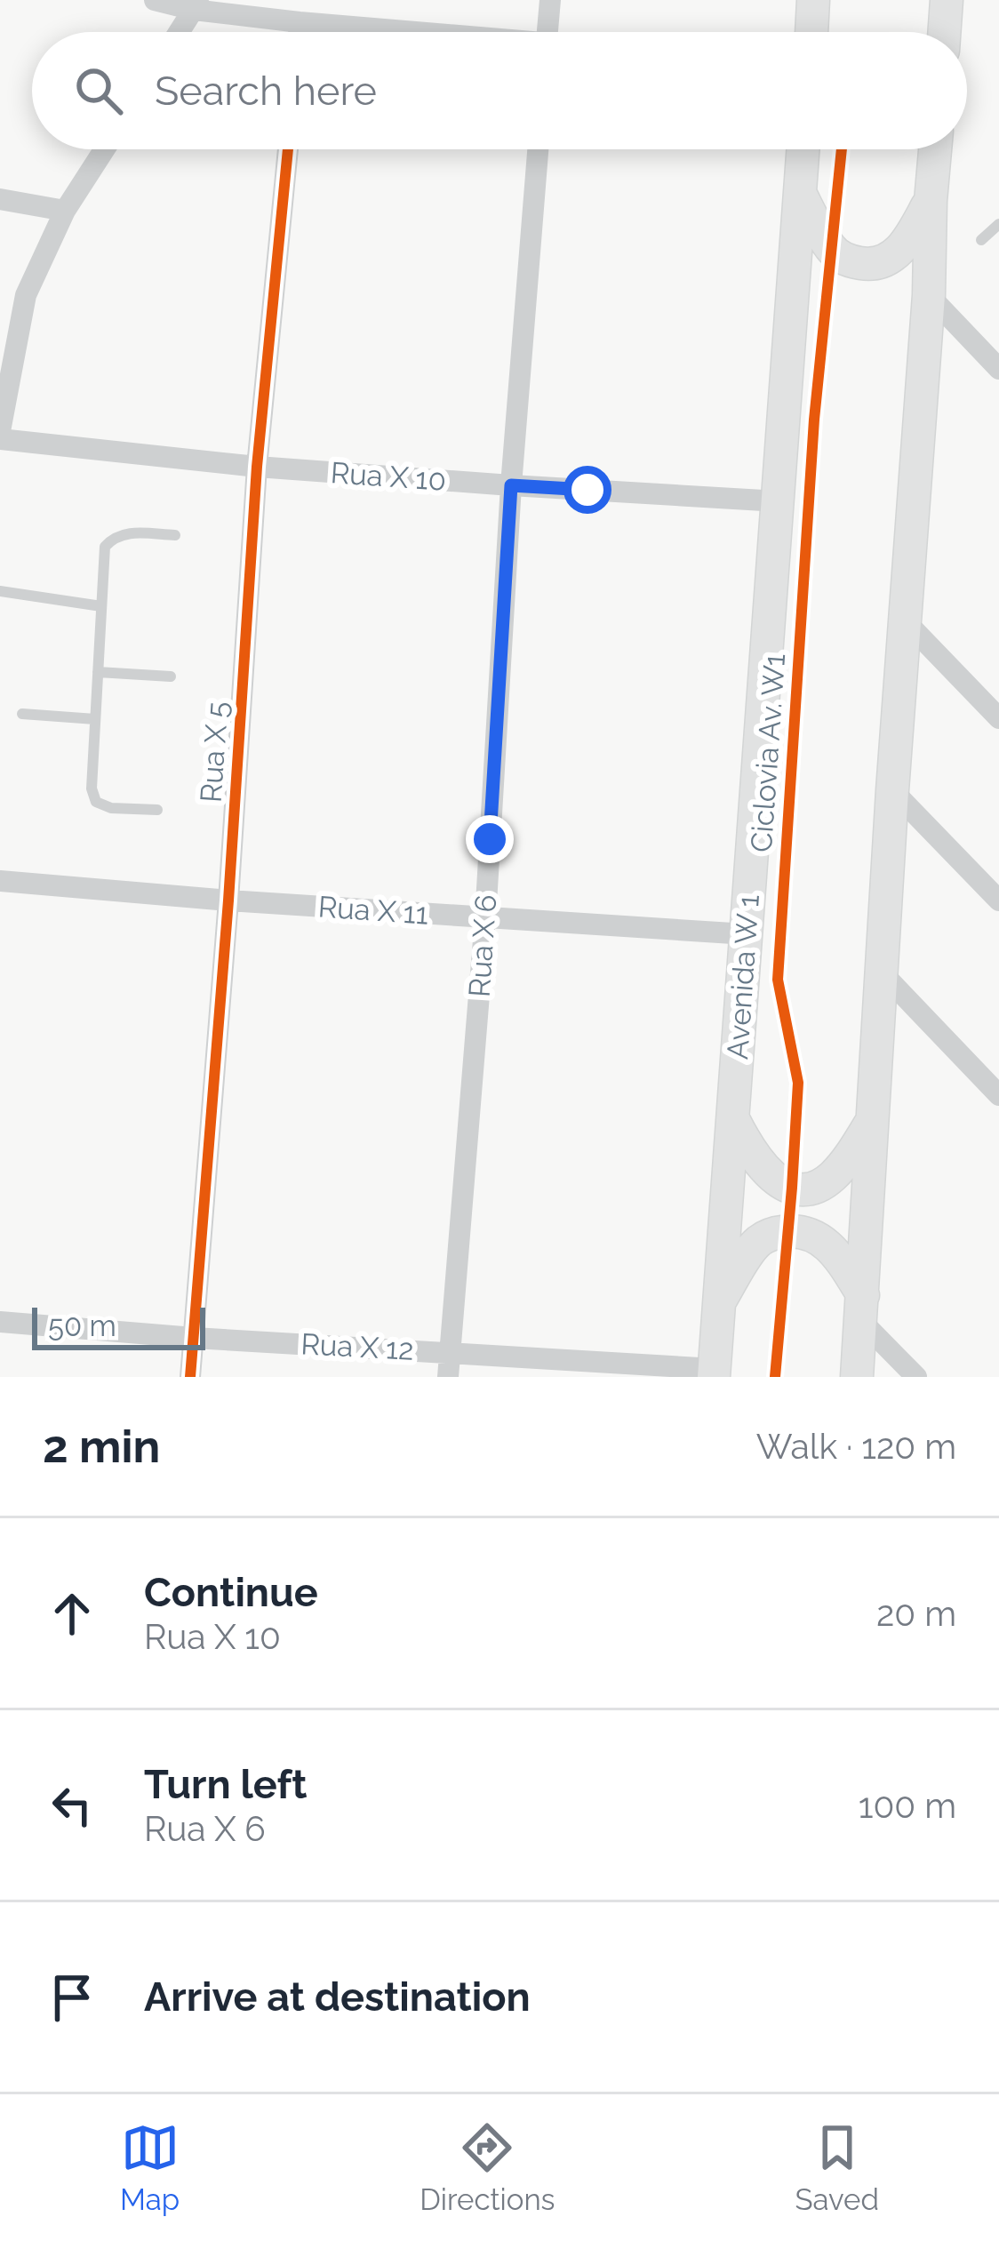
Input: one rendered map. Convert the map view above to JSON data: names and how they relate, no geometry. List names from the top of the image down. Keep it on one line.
{"streets":{"main road":["Avenida W 1"],"street":["Rua X 10","Rua X 5","Rua X 11","Rua X 6","Rua X 12"],"cycle path":["Ciclovia Av. W1"]},"crossings":[["Rua X 10","Rua X 5"],["Rua X 10","Rua X 6"],["Rua X 10","Avenida W 1"],["Rua X 5","Rua X 11"],["Rua X 5","Rua X 12"],["Rua X 11","Rua X 6"],["Rua X 11","Avenida W 1"],["Rua X 6","Rua X 12"],["Avenida W 1","Rua X 12"]],"scale_bar":"50 m","page":{"search":"Search here","scale":"50 m","heading":["2 min","Walk · 120 m"],"list":[["Continue","Rua X 10","20 m"],["Turn left","Rua X 6","100 m"],"Arrive at destination"],"nav":["Map","Directions","Saved"]}}
